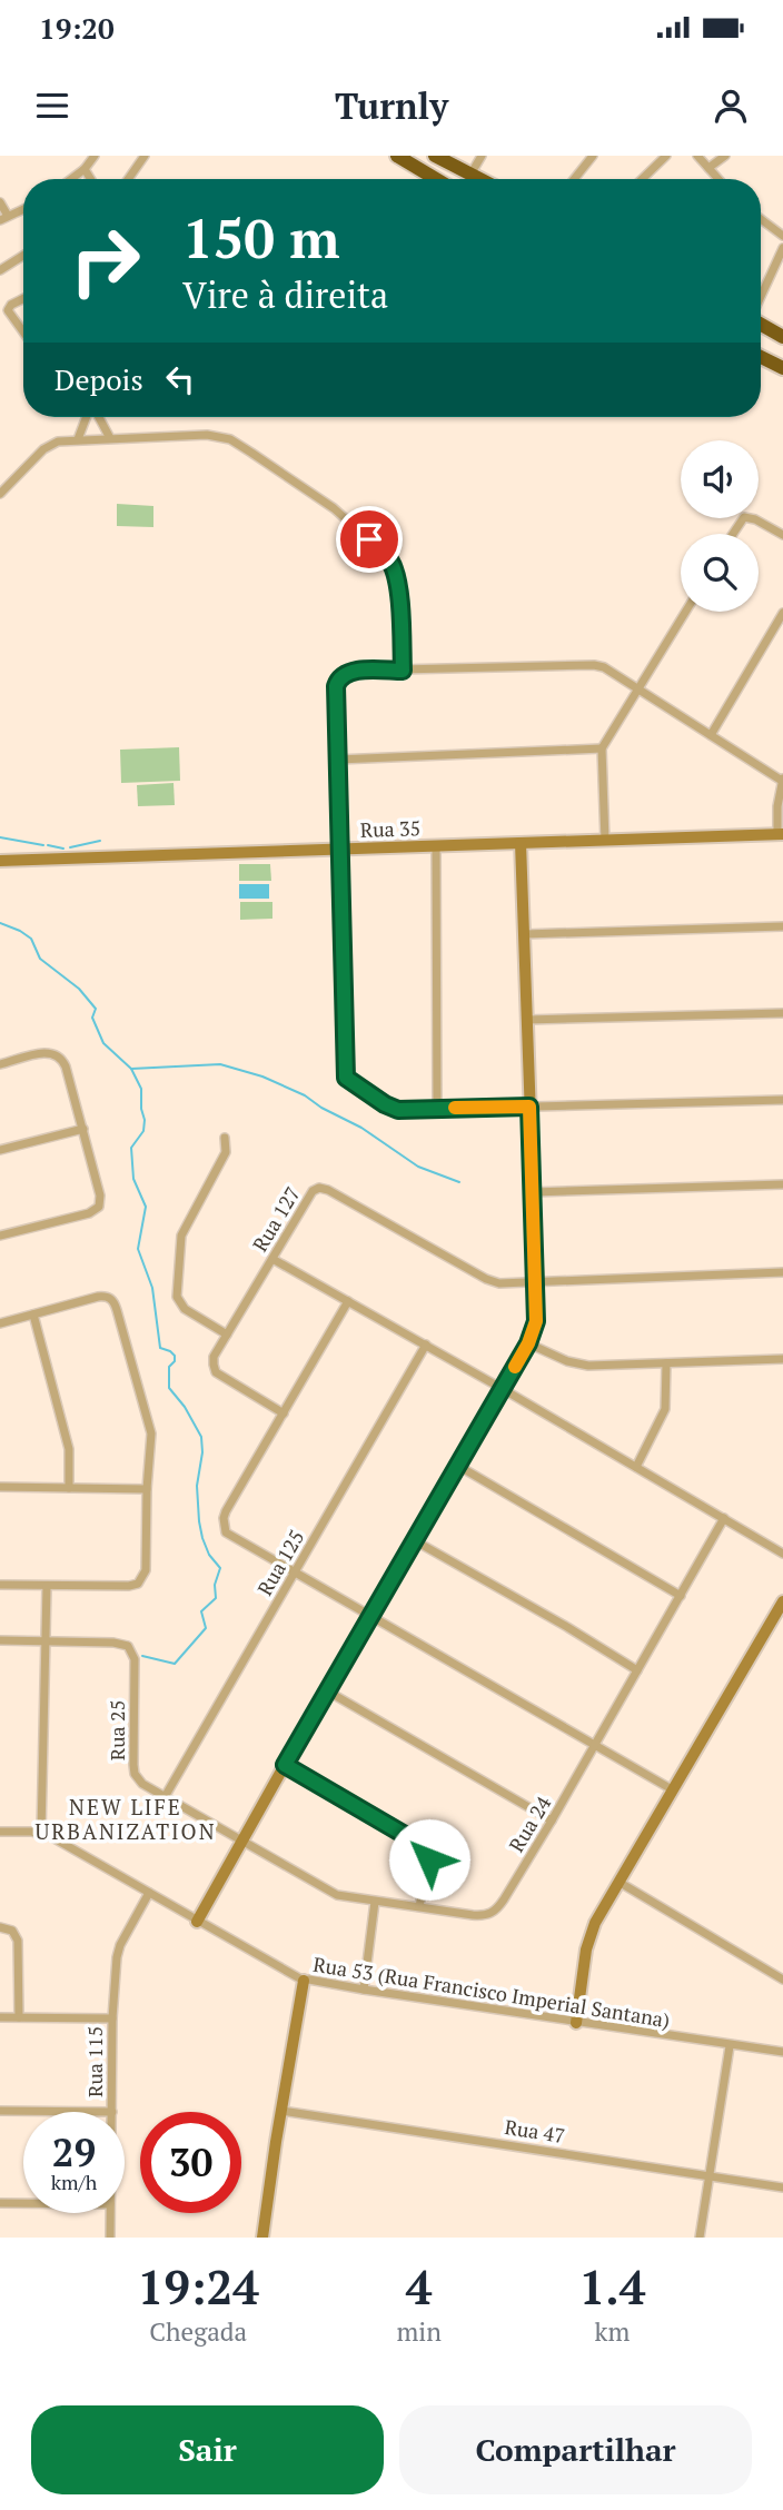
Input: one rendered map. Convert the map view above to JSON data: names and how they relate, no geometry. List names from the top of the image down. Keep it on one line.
{"streets":{"street":["Rua 35","Rua 127","Rua 125","Rua 25","Rua 24","Rua 53 (Rua Francisco Imperial Santana)","Rua 115","Rua 47"]},"crossings":[["Rua 125","Rua 25"],["Rua 25","Rua 24"],["Rua 53 (Rua Francisco Imperial Santana)","Rua 115"]],"districts":["NEW LIFE URBANIZATION"],"page":{"status":"19:20","header":"Turnly","turn":["150 m","Vire à direita"],"then":"Depois","speed":"29 km/h","limit":"30","eta":["19:24","Chegada","4","min","1.4","km"],"buttons":["Sair","Compartilhar"]}}
